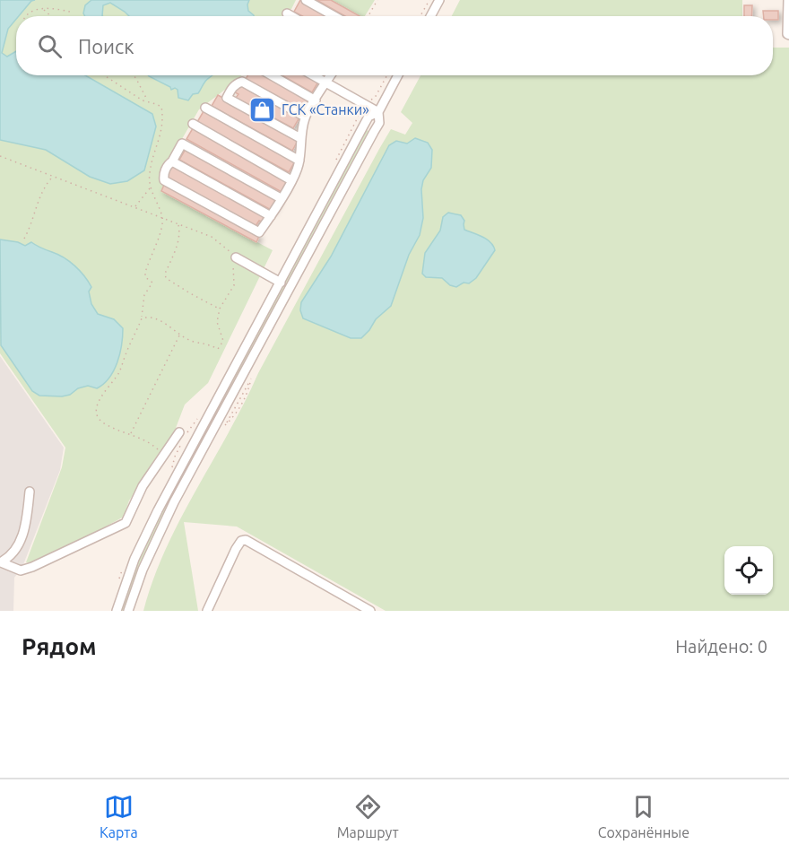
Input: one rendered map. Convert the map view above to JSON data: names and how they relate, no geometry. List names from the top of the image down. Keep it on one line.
{"places":{"shop":["ГСК «Станки»"]},"page":{"search":"Поиск","heading":["Рядом","Найдено: 0"],"nav":["Карта","Маршрут","Сохранённые"]}}
